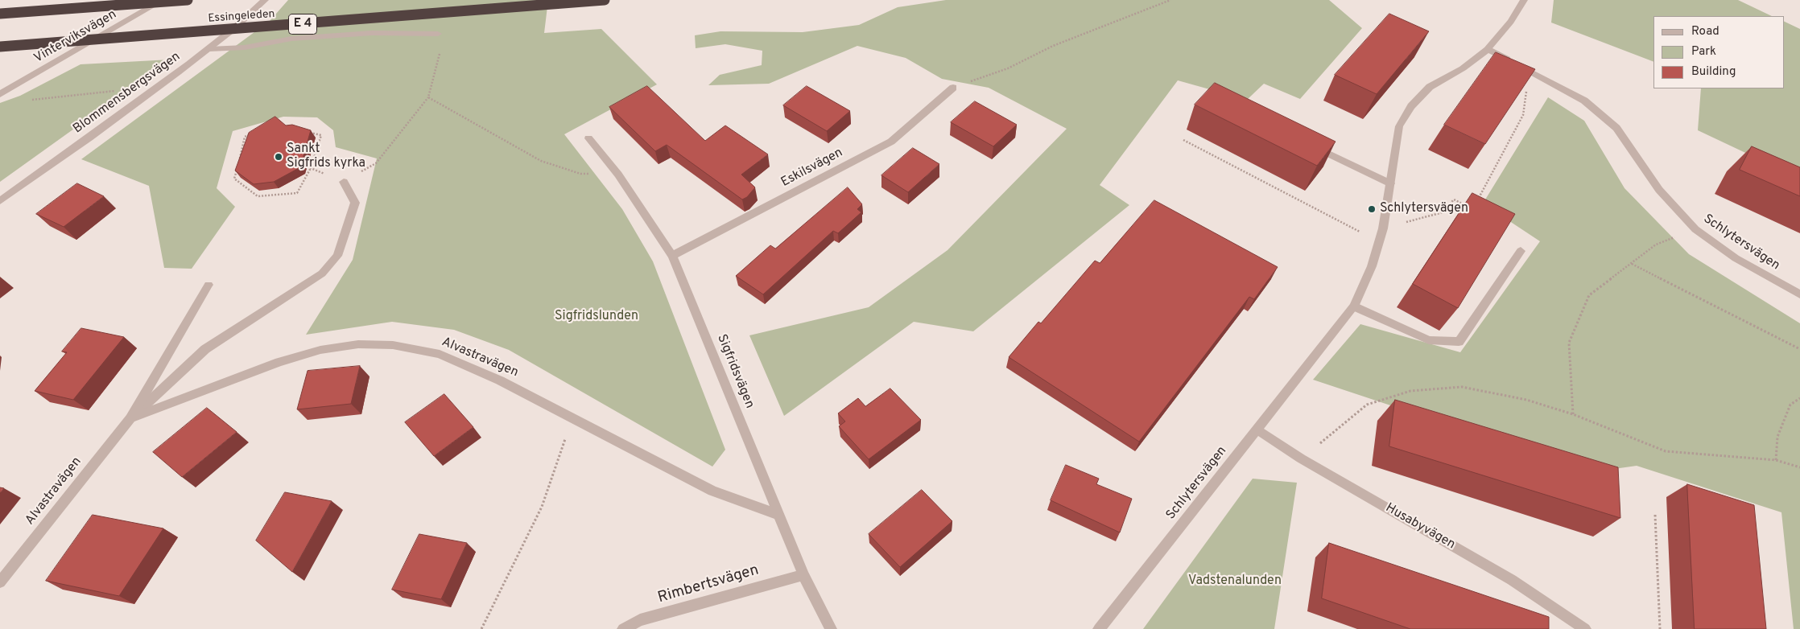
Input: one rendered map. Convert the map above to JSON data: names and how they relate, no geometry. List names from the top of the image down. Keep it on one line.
{"streets":{"highway":["Essingeleden","E 4"],"street":["Vinterviksvägen","Blommensbergsvägen","Eskilsvägen","Schlytersvägen","Alvastravägen","Sigfridsvägen","Husabyvägen","Rimbertsvägen"]},"crossings":[["Eskilsvägen","Sigfridsvägen"],["Schlytersvägen","Husabyvägen"],["Alvastravägen","Sigfridsvägen"],["Sigfridsvägen","Rimbertsvägen"]],"parks":["Sigfridslunden","Vadstenalunden"],"places":["Sankt Sigfrids kyrka","Schlytersvägen"],"legend":["Road","Park","Building"]}
